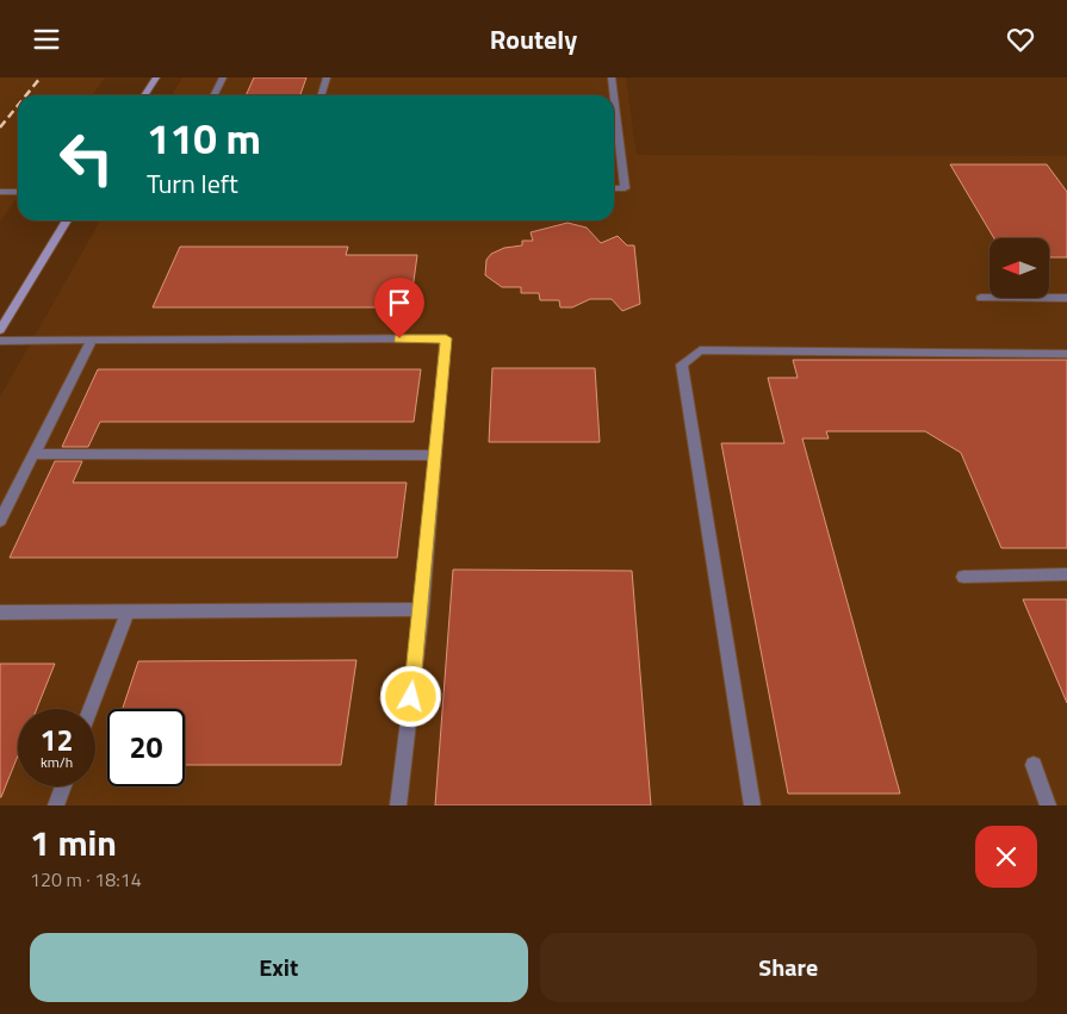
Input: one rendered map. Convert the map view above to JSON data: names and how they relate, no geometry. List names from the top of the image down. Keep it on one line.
{"north":"left","page":{"header":"Routely","turn":["110 m","Turn left"],"speed":"12 km/h","limit":"20","heading":["1 min","120 m · 18:14"],"buttons":["Exit","Share"]}}
